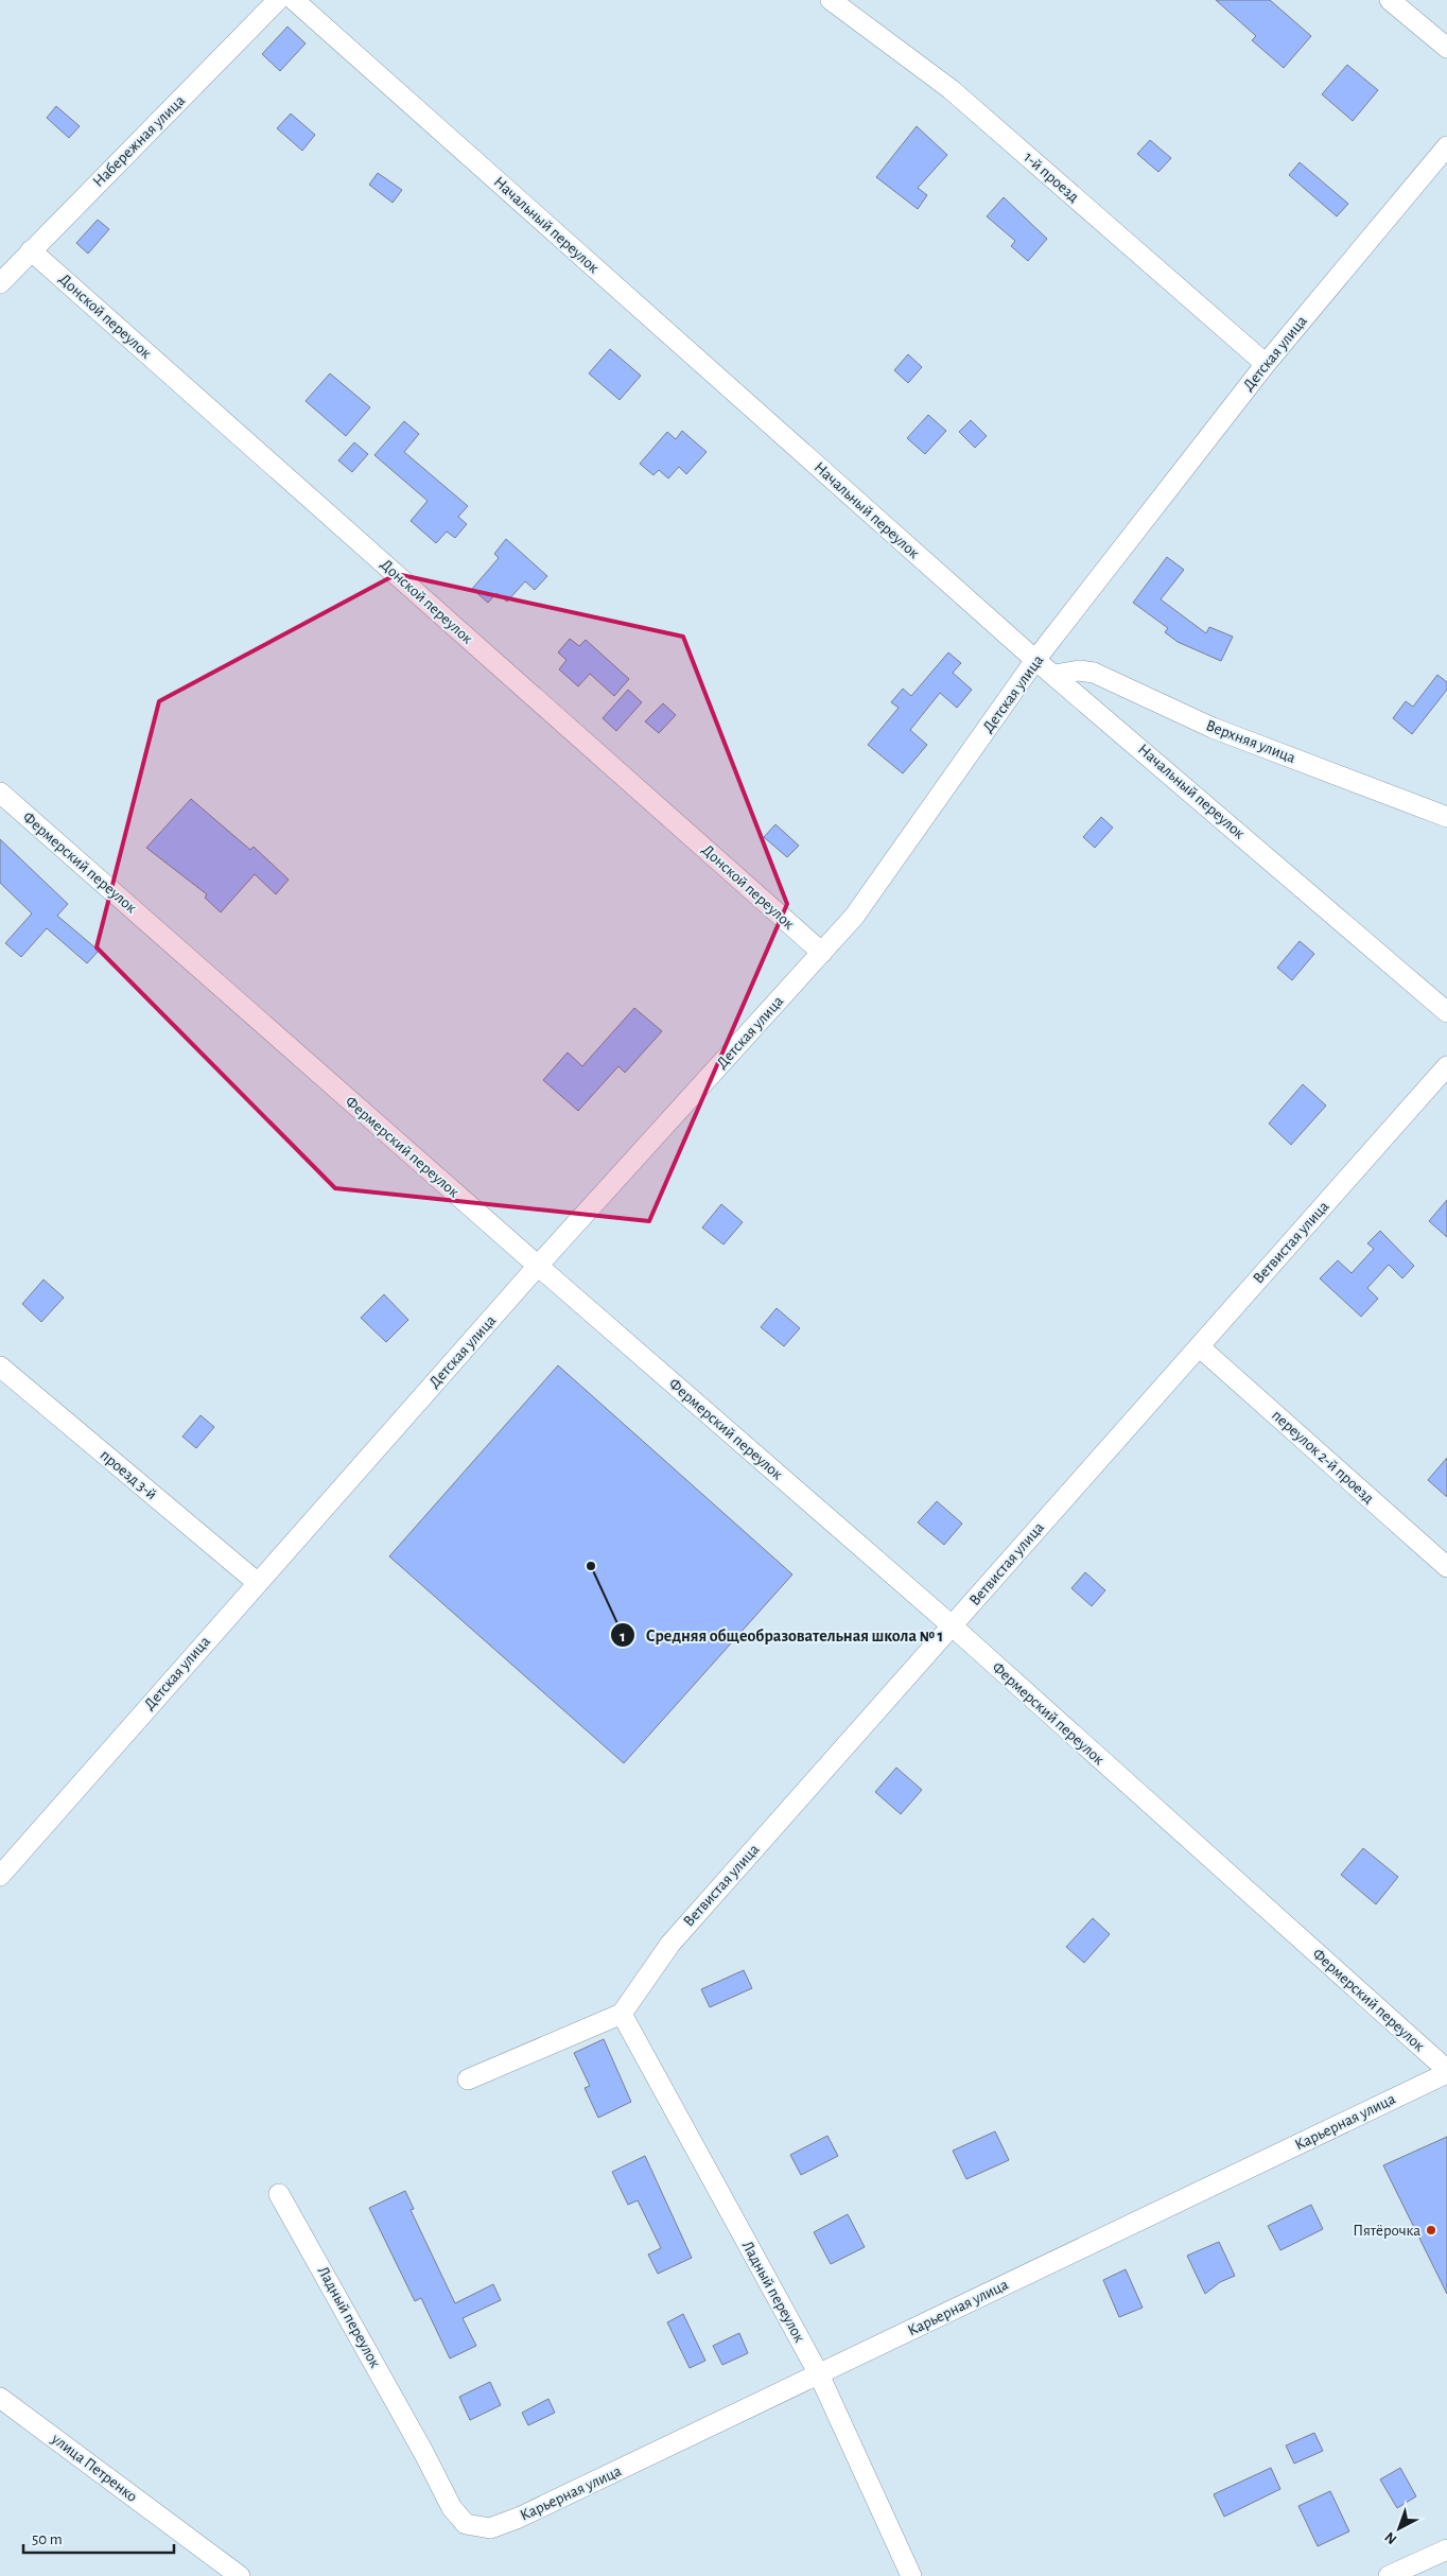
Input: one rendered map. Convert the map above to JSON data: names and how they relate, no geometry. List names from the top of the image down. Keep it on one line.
{"streets":{"street":["Набережная улица","1-й проезд","Начальный переулок","Донской переулок","Детская улица","Верхняя улица","Фермерский переулок","Ветвистая улица","переулок 2-й проезд","проезд 3-й","Карьерная улица","Ладный переулок","улица Петренко"]},"crossings":[["Набережная улица","Донской переулок"],["1-й проезд","Детская улица"],["Начальный переулок","Детская улица"],["Начальный переулок","Верхняя улица"],["Донской переулок","Детская улица"],["Детская улица","Фермерский переулок"],["Детская улица","проезд 3-й"],["Фермерский переулок","Ветвистая улица"],["Фермерский переулок","Карьерная улица"],["Ветвистая улица","переулок 2-й проезд"],["Ветвистая улица","Ладный переулок"],["Карьерная улица","Ладный переулок"]],"places":["Средняя общеобразовательная школа № 1","Пятёрочка"],"scale_bar":"50 m","north":"bottom left"}
